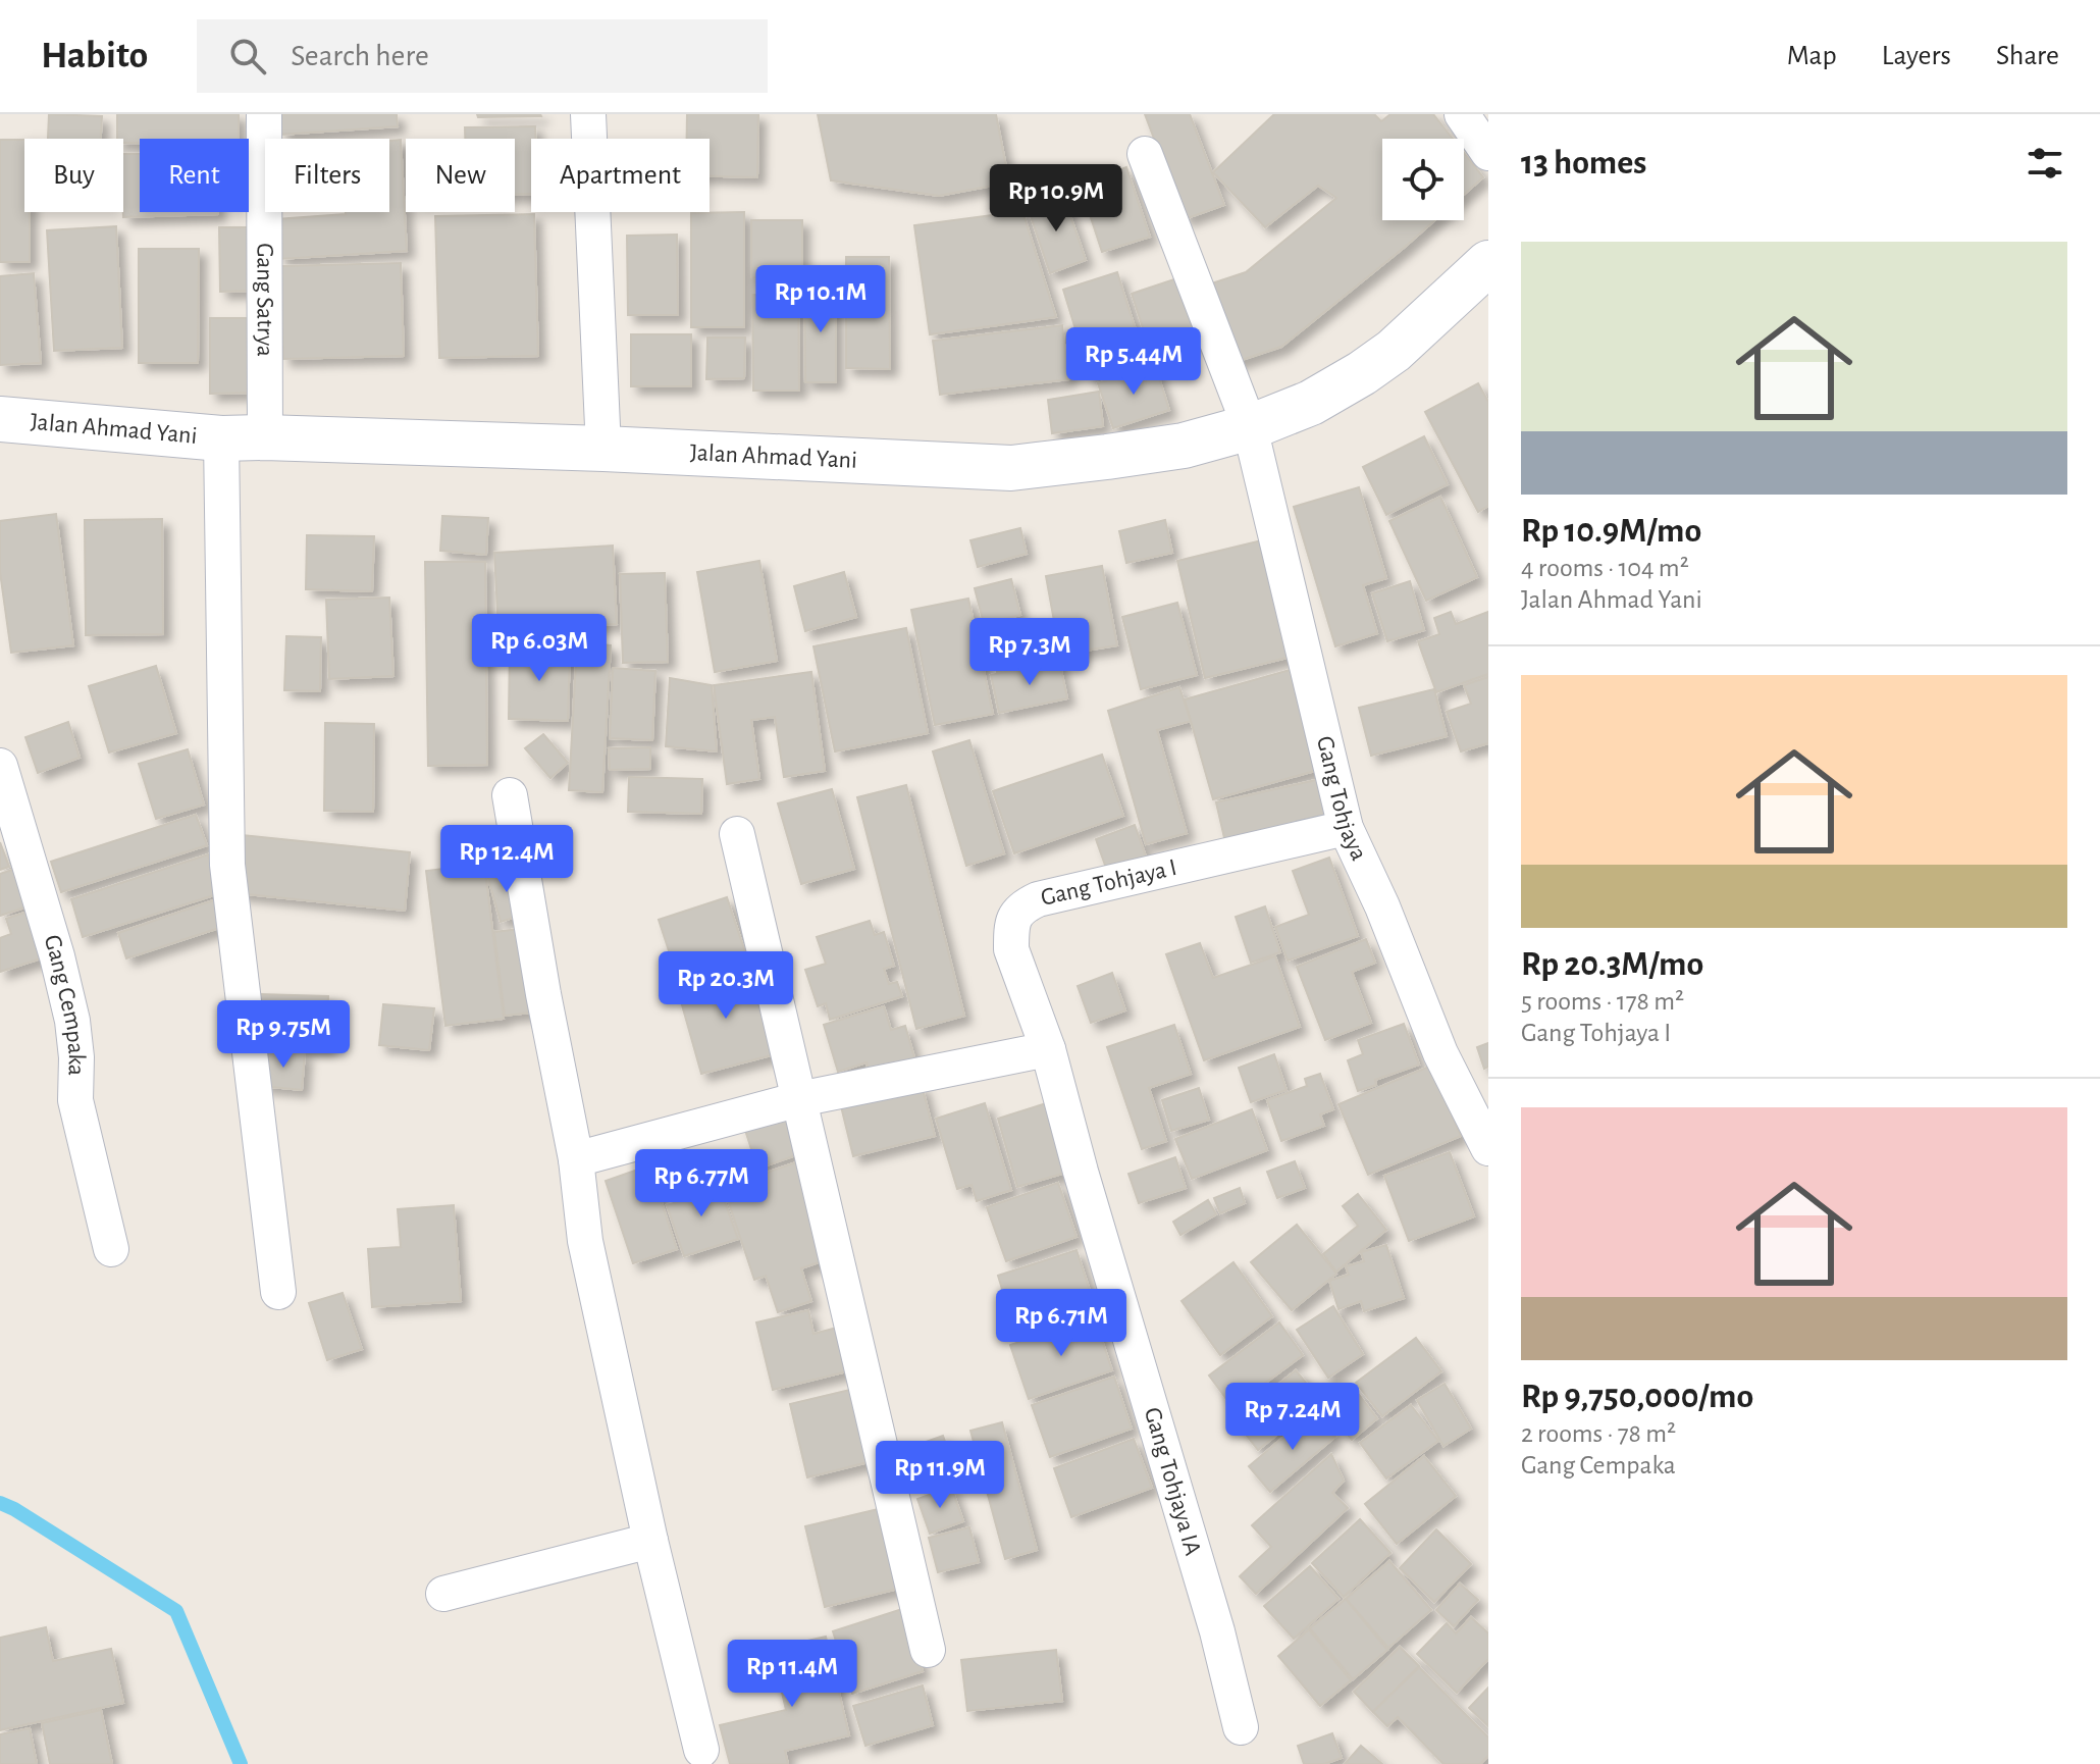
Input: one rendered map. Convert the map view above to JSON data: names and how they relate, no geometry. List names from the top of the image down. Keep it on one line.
{"streets":{"main road":["Jalan Ahmad Yani"],"street":["Gang Satrya","Gang Tohjaya","Gang Tohjaya I","Gang Cempaka","Gang Tohjaya IA"]},"crossings":[["Gang Satrya","Jalan Ahmad Yani"],["Jalan Ahmad Yani","Gang Tohjaya"],["Gang Tohjaya","Gang Tohjaya I"],["Gang Tohjaya I","Gang Tohjaya IA"]],"page":{"header":"Habito","search":"Search here","nav":["Map","Layers","Share"],"heading":"13 homes","chip":["Buy","Rent","Filters","New","Apartment"],"price":["Rp 10.9M","Rp 10.1M","Rp 5.44M","Rp 6.03M","Rp 7.3M","Rp 12.4M","Rp 20.3M","Rp 9.75M","Rp 6.77M","Rp 6.71M","Rp 7.24M","Rp 11.9M","Rp 11.4M"],"list":[{"name":"Rp 10.9M/mo","note":"4 rooms · 104 m² · Jalan Ahmad Yani"},{"name":"Rp 20.3M/mo","note":"5 rooms · 178 m² · Gang Tohjaya I"},{"name":"Rp 9,750,000/mo","note":"2 rooms · 78 m² · Gang Cempaka"}]}}
